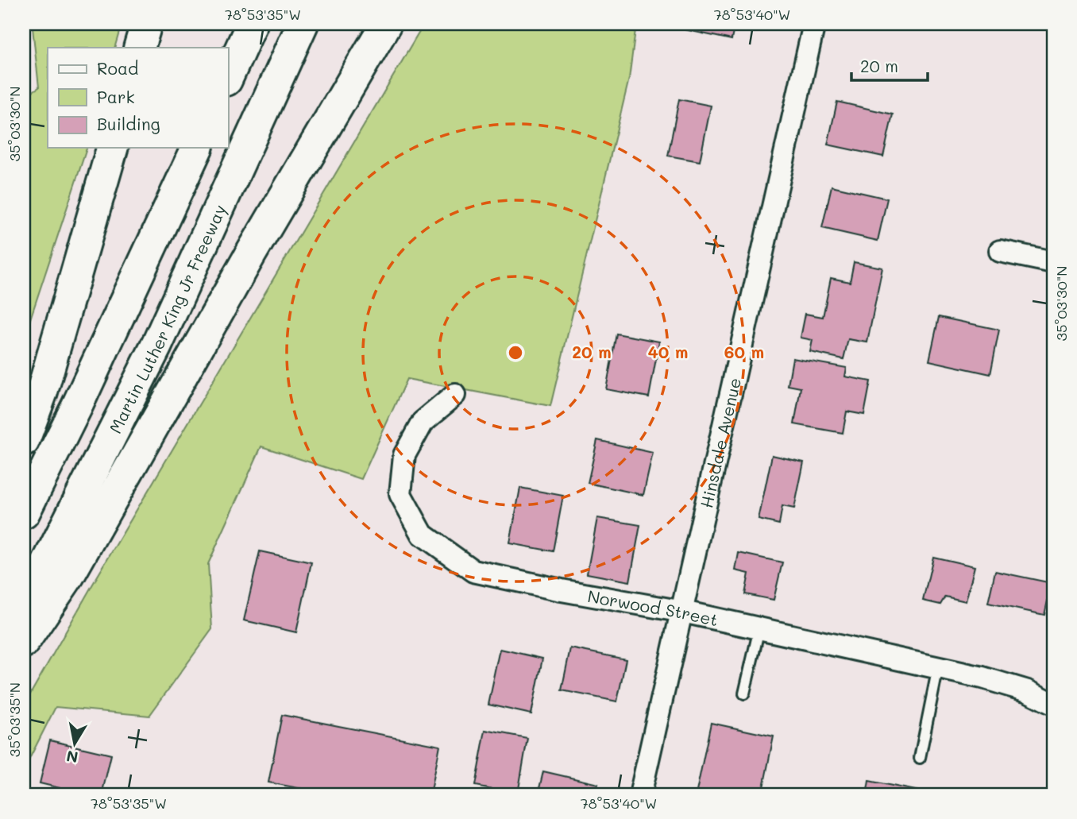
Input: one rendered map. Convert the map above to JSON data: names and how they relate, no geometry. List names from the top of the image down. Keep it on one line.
{"streets":{"highway":["Martin Luther King Jr Freeway"],"street":["Hinsdale Avenue","Norwood Street"]},"crossings":[["Hinsdale Avenue","Norwood Street"]],"legend":["Road","Park","Building"],"scale_bar":"20 m","north":"bottom","coordinates":["78°53'35\"W","78°53'40\"W","35°03'30\"N","35°03'35\"N"],"rings":["20 m","40 m","60 m"]}
